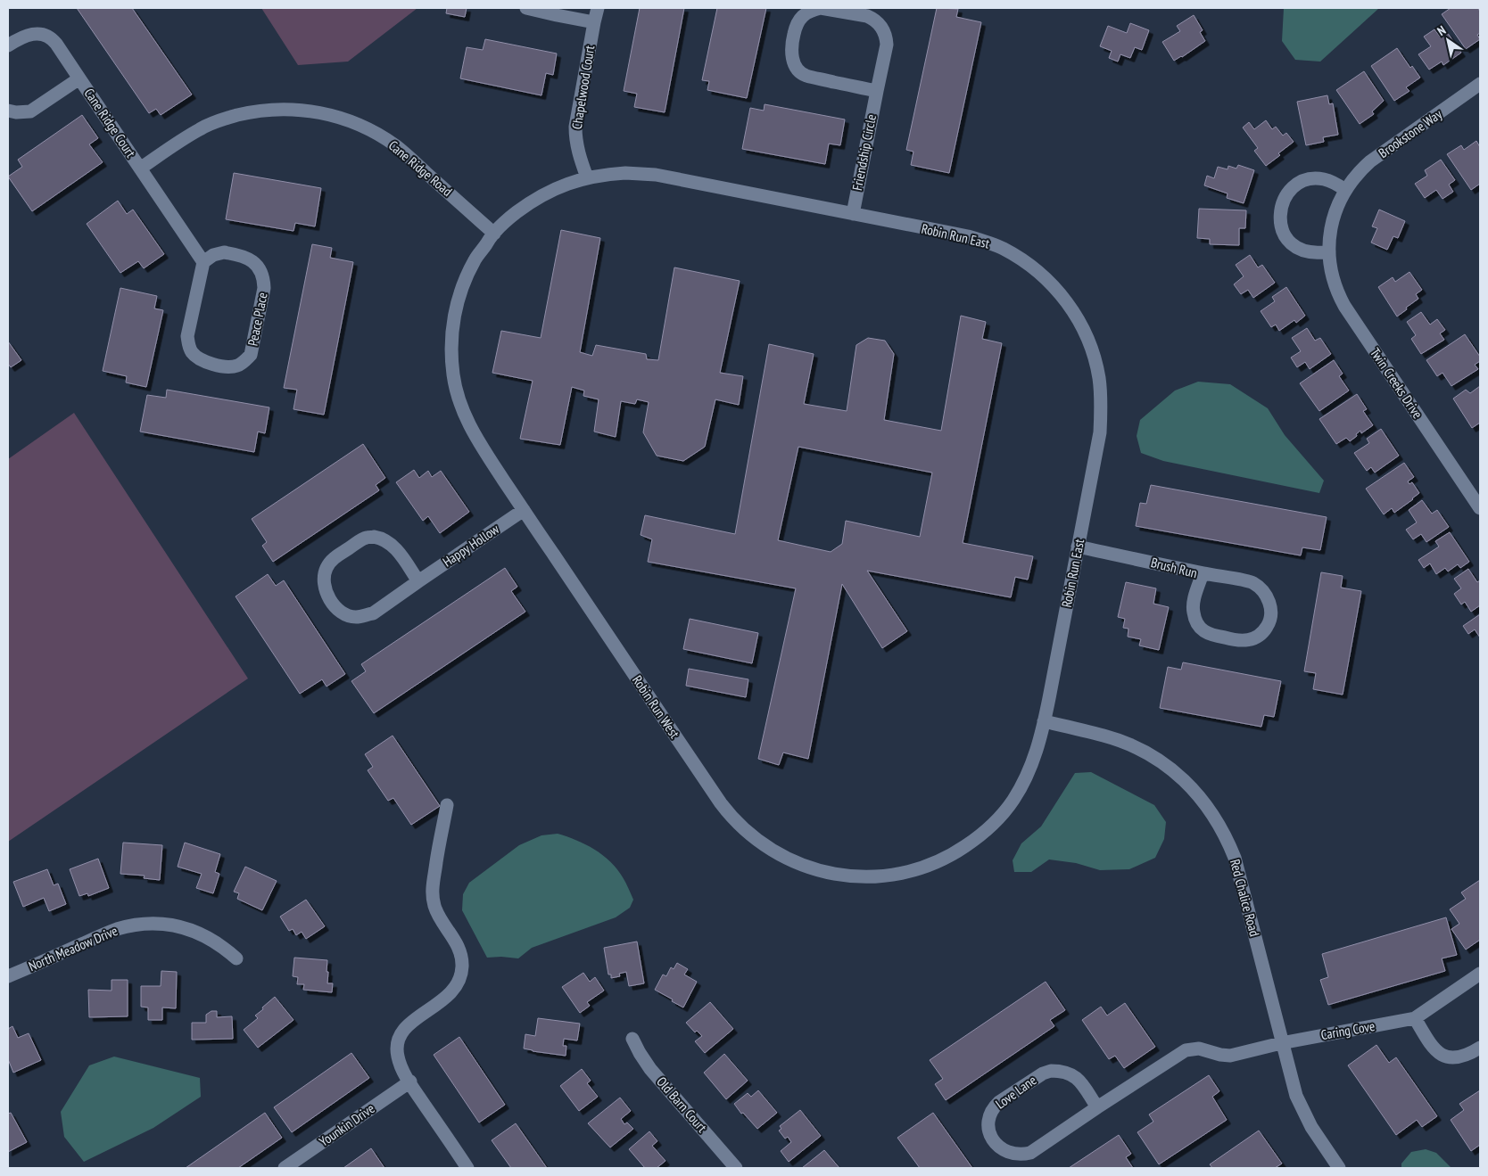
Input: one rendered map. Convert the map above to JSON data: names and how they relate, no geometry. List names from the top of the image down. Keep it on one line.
{"streets":{"street":["Chapelwood Court","Cane Ridge Court","Brookstone Way","Friendship Circle","Cane Ridge Road","Robin Run East","Peace Place","Twin Creeks Drive","Happy Hollow","Brush Run","Robin Run West","Red Chalice Road","North Meadow Drive","Caring Cove","Love Lane","Old Barn Court","Younkin Drive"]},"crossings":[["Chapelwood Court","Robin Run East"],["Cane Ridge Court","Cane Ridge Road"],["Brookstone Way","Twin Creeks Drive"],["Friendship Circle","Robin Run East"],["Cane Ridge Road","Robin Run East"],["Cane Ridge Road","Robin Run West"],["Robin Run East","Brush Run"],["Robin Run East","Robin Run West"],["Robin Run East","Red Chalice Road"],["Happy Hollow","Robin Run West"],["Robin Run West","Red Chalice Road"],["Red Chalice Road","Caring Cove"],["Red Chalice Road","Love Lane"],["Caring Cove","Love Lane"]],"north":"top left"}
